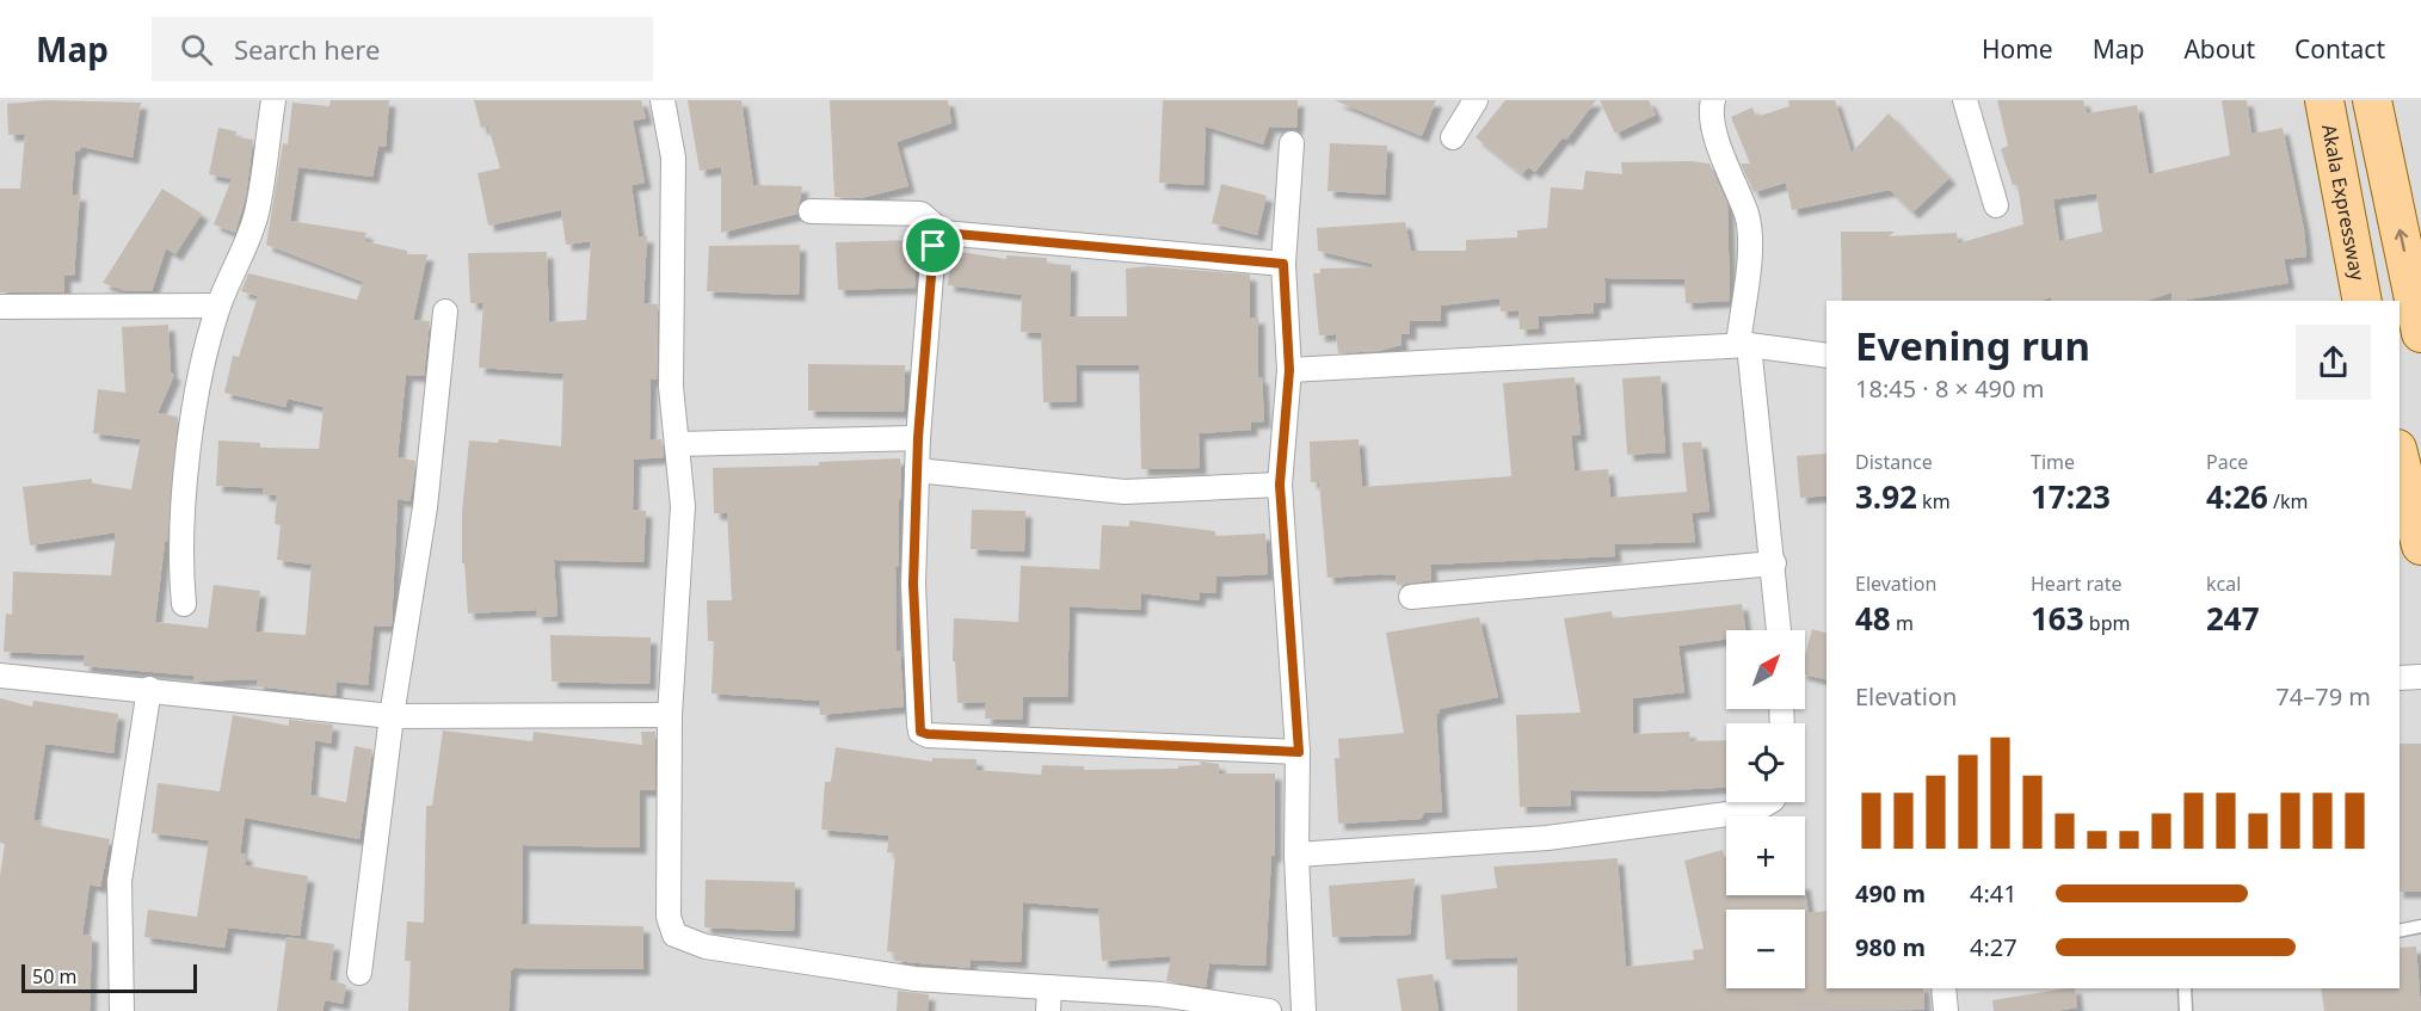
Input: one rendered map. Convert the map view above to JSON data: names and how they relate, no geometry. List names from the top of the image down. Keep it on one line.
{"streets":{"main road":["Akala Expressway"]},"scale_bar":"50 m","north":"top right","page":{"header":"Map","search":"Search here","nav":["Home","Map","About","Contact"],"heading":["Evening run","18:45 · 8 × 490 m"],"stats":[["Distance","3.92 km"],["Time","17:23"],["Pace","4:26 /km"],["Elevation","48 m"],["Heart rate","163 bpm"],["kcal","247"]],"map_buttons":["+","−"],"chart":["Elevation","74–79 m"],"list":[{"name":"490 m","note":"4:41"},{"name":"980 m","note":"4:27"}],"scale":"50 m"}}
